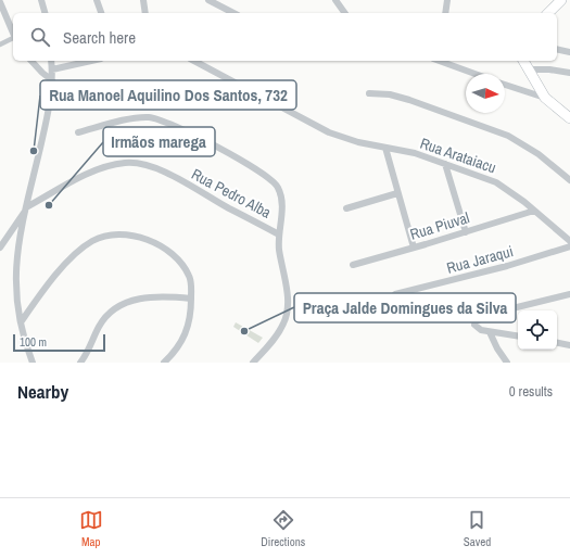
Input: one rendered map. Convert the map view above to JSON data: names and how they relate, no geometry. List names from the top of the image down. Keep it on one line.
{"streets":{"street":["Rua Arataiacu","Rua Pedro Alba","Rua Piuval","Rua Jaraqui"]},"crossings":[["Rua Arataiacu","Rua Piuval"]],"places":["Rua Manoel Aquilino Dos Santos, 732","Irmãos marega","Praça Jalde Domingues da Silva"],"scale_bar":"100 m","north":"right","page":{"search":"Search here","scale":"100 m","heading":["Nearby","0 results"],"nav":["Map","Directions","Saved"]}}
